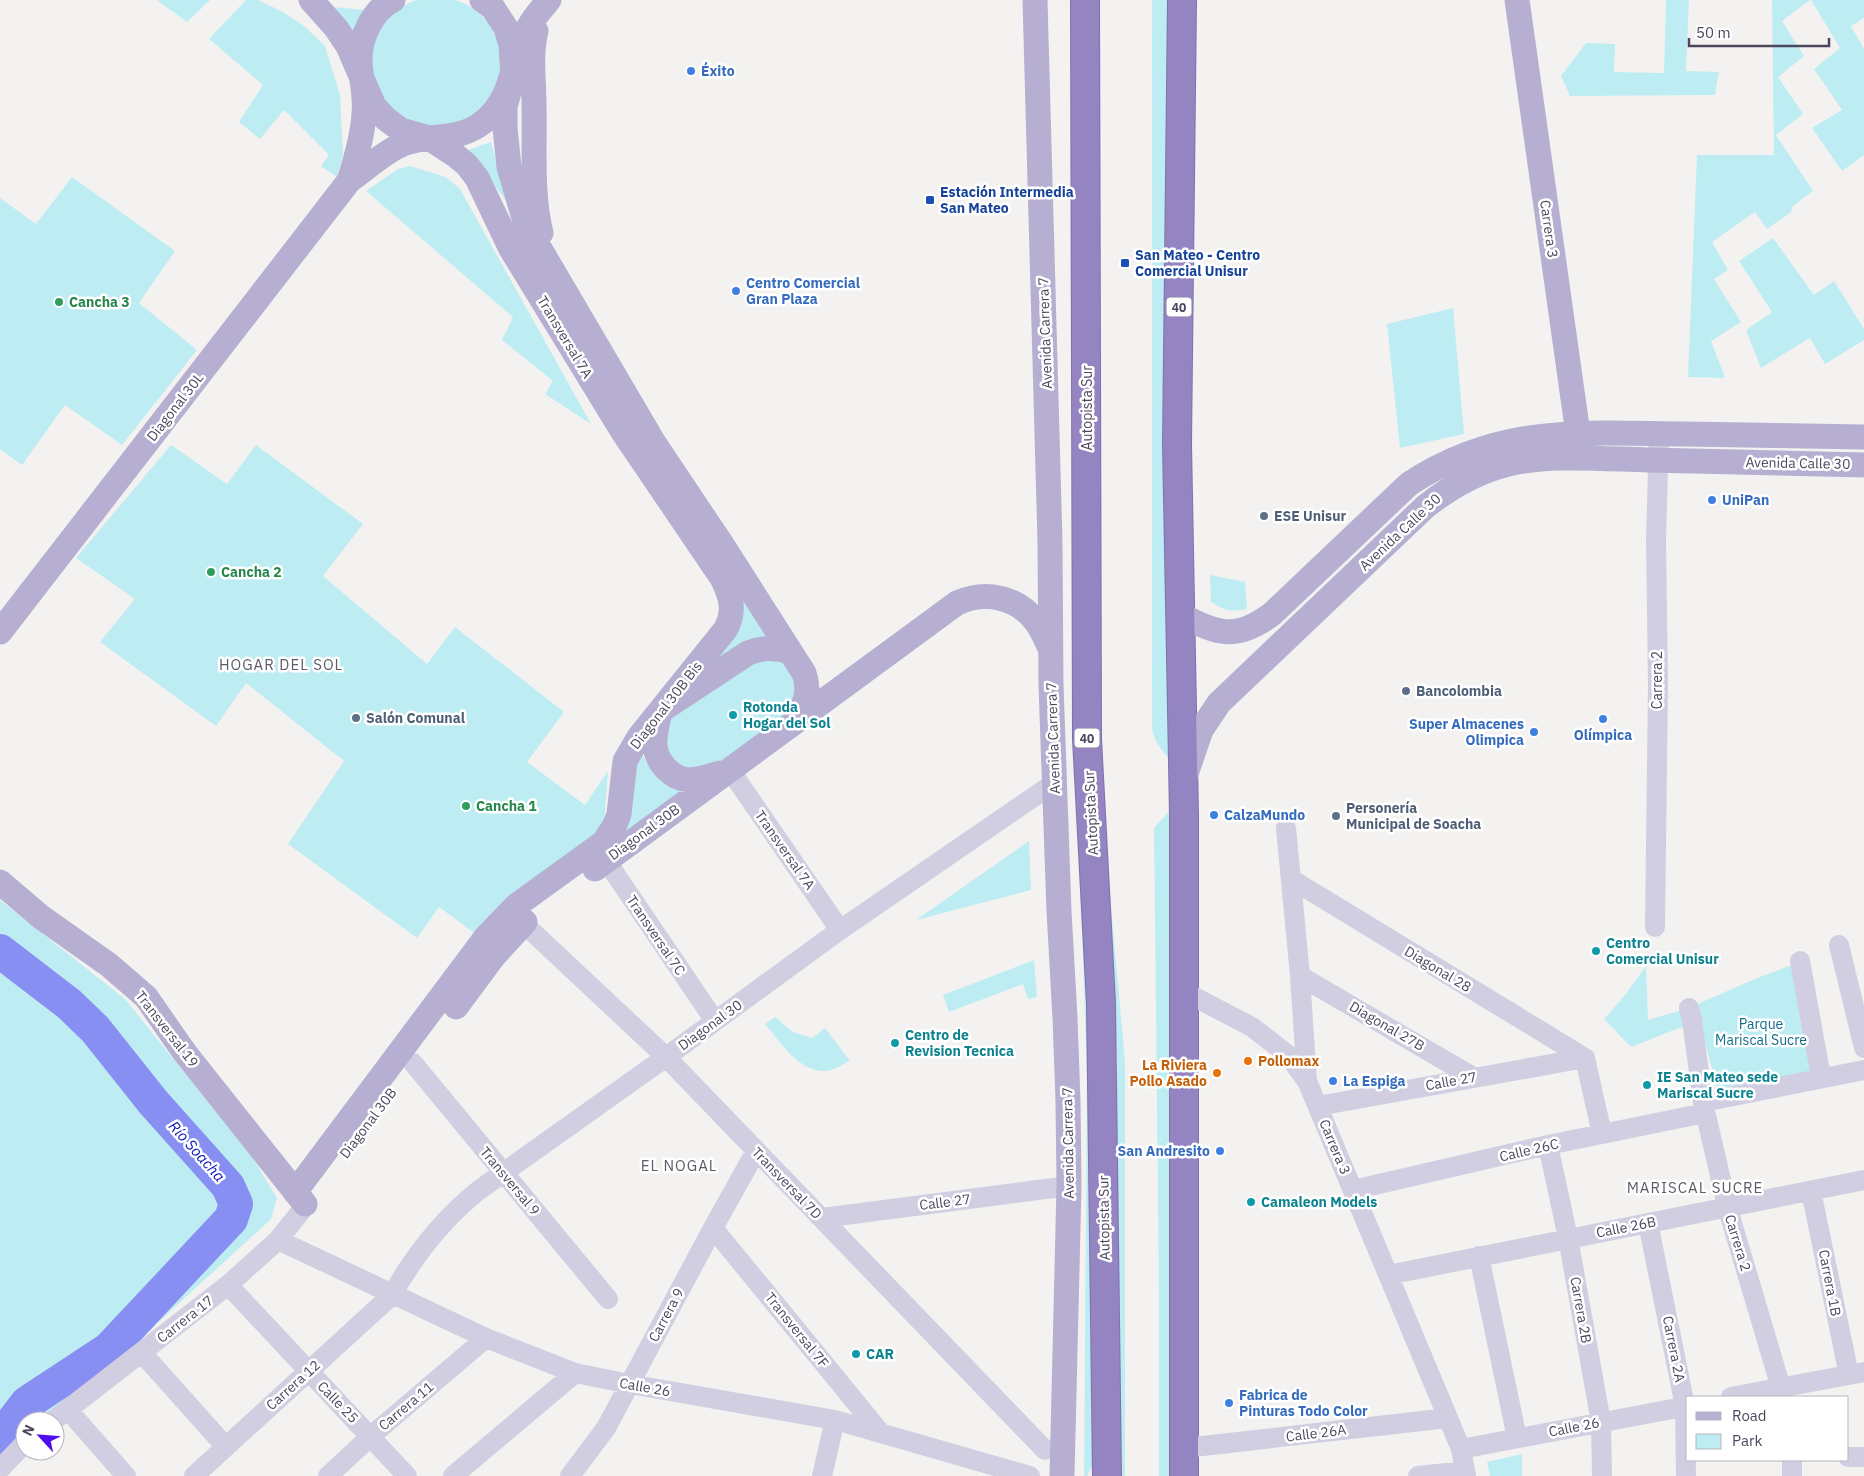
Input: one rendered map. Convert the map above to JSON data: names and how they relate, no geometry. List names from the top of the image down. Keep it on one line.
{"streets":{"highway":["40","Autopista Sur"],"main road":["Carrera 3","Avenida Carrera 7","Transversal 7A","Diagonal 30L","Avenida Calle 30","Diagonal 30B Bis","Diagonal 30B","Transversal 19"],"street":["Carrera 2","Transversal 7C","Diagonal 28","Diagonal 30","Diagonal 27B","Calle 27","Calle 26C","Transversal 9","Transversal 7D","Calle 26B","Carrera 1B","Carrera 2B","Carrera 9","Carrera 17","Transversal 7F","Carrera 2A","Carrera 12","Calle 26","Calle 25","Carrera 11","Calle 26A"]},"crossings":[["Carrera 3","Avenida Calle 30"],["Carrera 3","Diagonal 28"],["Carrera 3","Diagonal 27B"],["Carrera 3","Calle 27"],["Carrera 3","Calle 26C"],["Carrera 3","Calle 26B"],["Carrera 3","Calle 26"],["Carrera 3","Calle 26A"],["40","Avenida Calle 30"],["40","Calle 26A"],["Avenida Carrera 7","Diagonal 30B"],["Avenida Carrera 7","Diagonal 30"],["Avenida Carrera 7","Calle 27"],["Transversal 7A","Diagonal 30B Bis"],["Transversal 7A","Diagonal 30B"],["Transversal 7A","Diagonal 30"],["Avenida Calle 30","Carrera 2"],["Carrera 2","Calle 26C"],["Carrera 2","Calle 26B"],["Diagonal 30B Bis","Diagonal 30B"],["Diagonal 30B Bis","Transversal 7C"],["Diagonal 30B","Transversal 7C"],["Diagonal 30B","Transversal 19"],["Diagonal 30B","Transversal 9"],["Diagonal 30B","Transversal 7D"],["Diagonal 30B","Carrera 17"],["Transversal 7C","Diagonal 30"],["Diagonal 28","Calle 27"],["Diagonal 30","Transversal 9"],["Diagonal 30","Transversal 7D"],["Diagonal 30","Carrera 12"],["Diagonal 30","Calle 26"],["Diagonal 27B","Calle 27"],["Transversal 19","Carrera 17"],["Calle 27","Transversal 7D"],["Calle 26C","Carrera 2B"],["Transversal 7D","Carrera 9"],["Calle 26B","Carrera 1B"],["Calle 26B","Carrera 2B"],["Calle 26B","Carrera 2A"],["Carrera 2B","Calle 26"],["Carrera 9","Transversal 7F"],["Carrera 9","Calle 26"],["Carrera 17","Calle 26"],["Carrera 17","Calle 25"],["Transversal 7F","Calle 26"],["Carrera 2A","Calle 26"],["Carrera 12","Calle 26"],["Carrera 12","Calle 25"],["Calle 26","Carrera 11"],["Calle 25","Carrera 11"]],"districts":["HOGAR DEL SOL","EL NOGAL","MARISCAL SUCRE"],"water":["Río Soacha"],"parks":["Parque Mariscal Sucre"],"places":{"other":["Éxito","Centro Comercial Gran Plaza","Cancha 3","UniPan","ESE Unisur","Cancha 2","Bancolombia","Rotonda Hogar del Sol","Salón Comunal","Olímpica","Super Almacenes Olimpica","Cancha 1","CalzaMundo","Personería Municipal de Soacha","Centro Comercial Unisur","Centro de Revision Tecnica","Pollomax","La Riviera Pollo Asado","La Espiga","IE San Mateo sede Mariscal Sucre","San Andresito","Camaleon Models","CAR","Fabrica de Pinturas Todo Color"],"transit":["Estación Intermedia San Mateo","San Mateo - Centro Comercial Unisur"]},"legend":["Road","Park"],"scale_bar":"50 m","north":"top left"}
